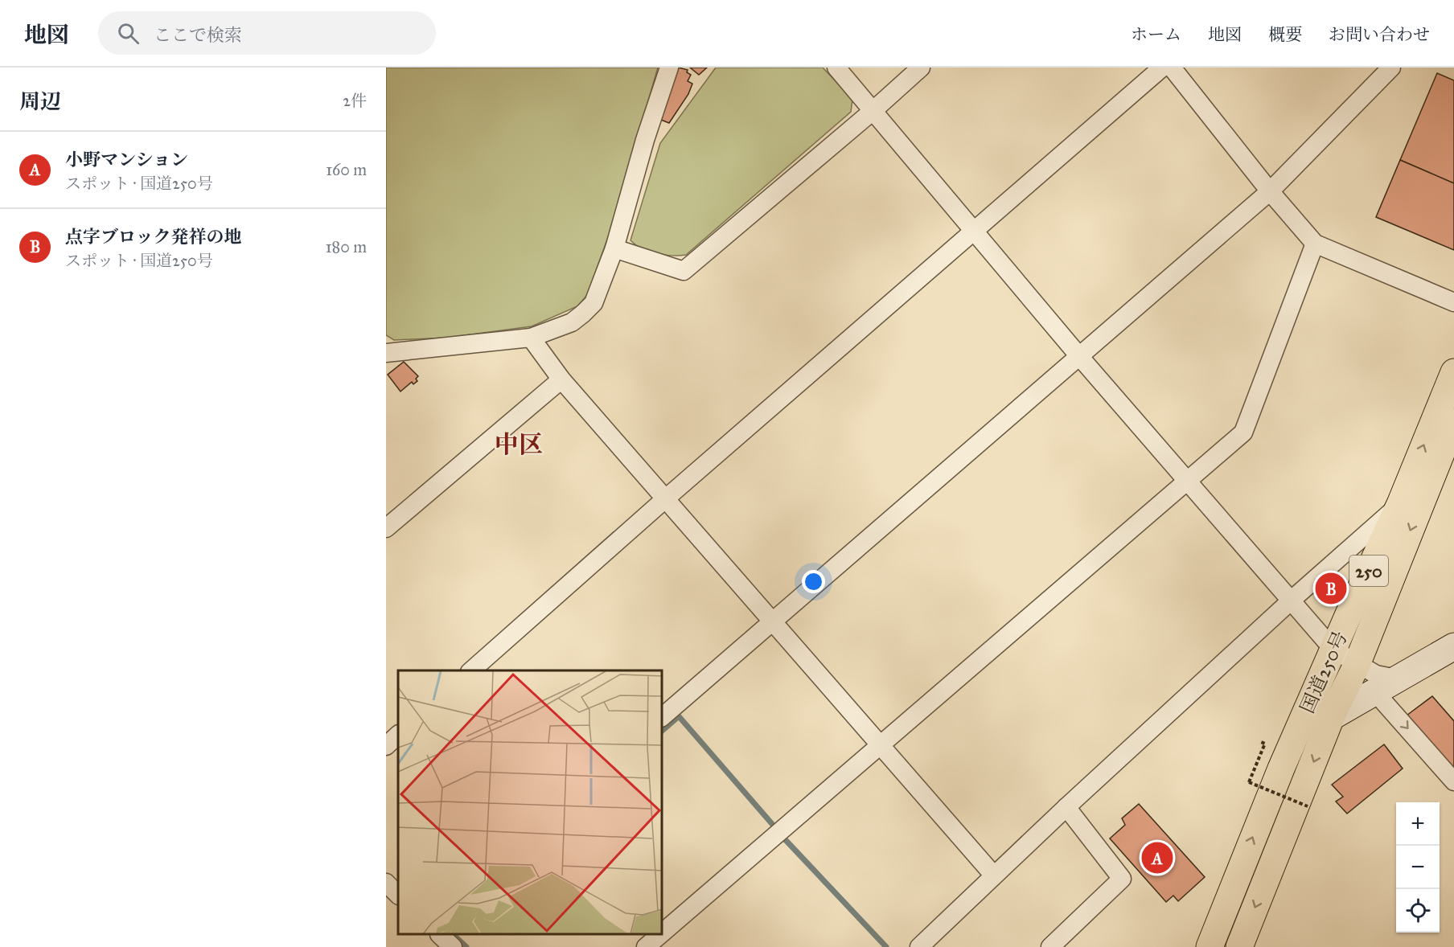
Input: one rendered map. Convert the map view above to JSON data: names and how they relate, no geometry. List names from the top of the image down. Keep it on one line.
{"streets":{"highway":["250","国道250号"]},"districts":["中区"],"page":{"header":"地図","search":"ここで検索","nav":["ホーム","地図","概要","お問い合わせ"],"heading":["周辺","2件"],"list":[{"mark":"A","name":"小野マンション","note":"スポット · 国道250号","value":"160 m"},{"mark":"B","name":"点字ブロック発祥の地","note":"スポット · 国道250号","value":"180 m"}],"pins":["B","A"],"map_buttons":["+","−"]}}
